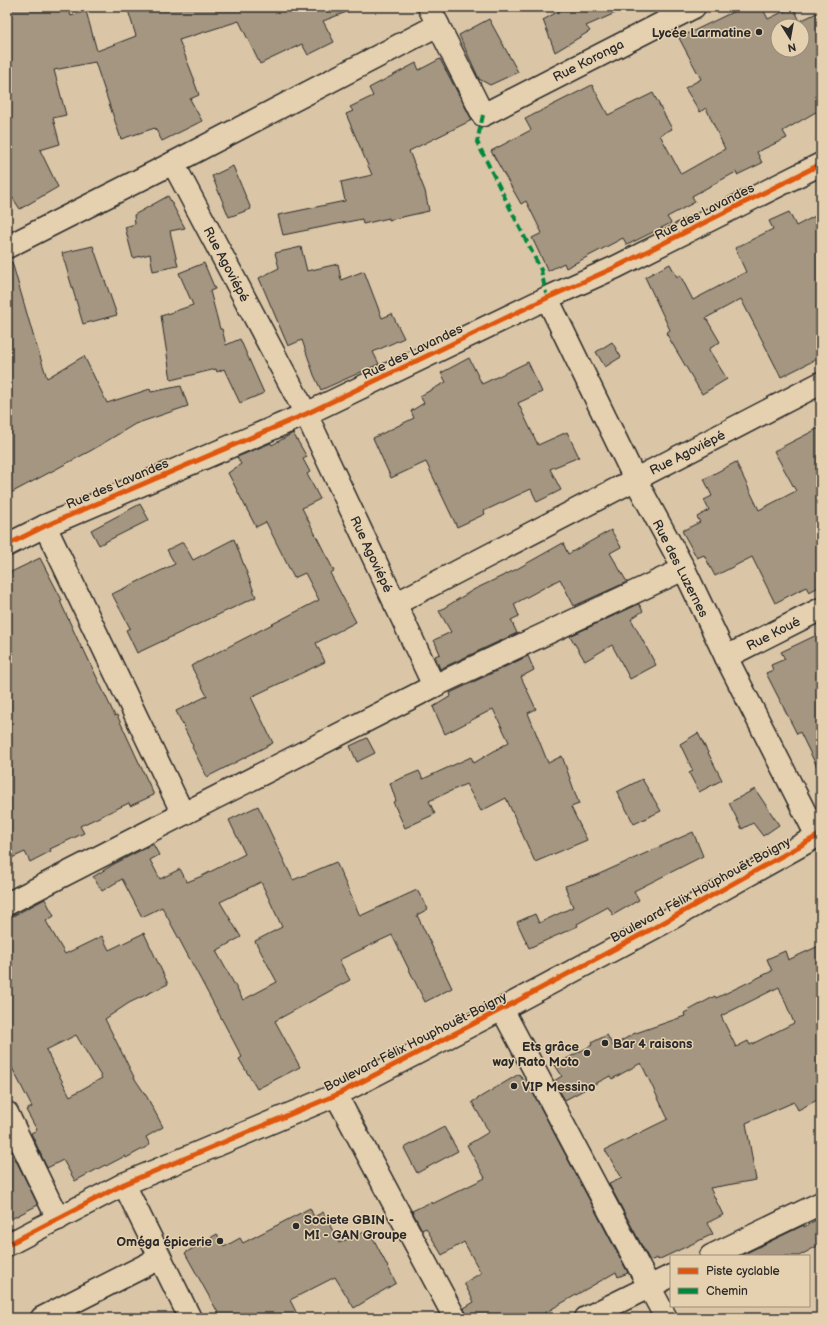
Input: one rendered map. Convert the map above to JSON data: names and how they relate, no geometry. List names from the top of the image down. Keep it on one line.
{"streets":{"street":["Rue Koronga","Rue des Lavandes","Rue Agoviépé","Rue des Luzernes","Rue Koué","Boulevard Félix Houphouët-Boigny"]},"crossings":[["Rue des Lavandes","Rue Agoviépé"],["Rue des Lavandes","Rue des Luzernes"],["Rue Agoviépé","Rue des Luzernes"],["Rue des Luzernes","Rue Koué"],["Rue des Luzernes","Boulevard Félix Houphouët-Boigny"]],"places":["Lycée Larmatine","Bar 4 raisons","Ets grâce way Rato Moto","VIP Messino","Societe GBIN - MI - GAN Groupe","Oméga épicerie"],"legend":["Piste cyclable","Chemin"],"north":"bottom"}
